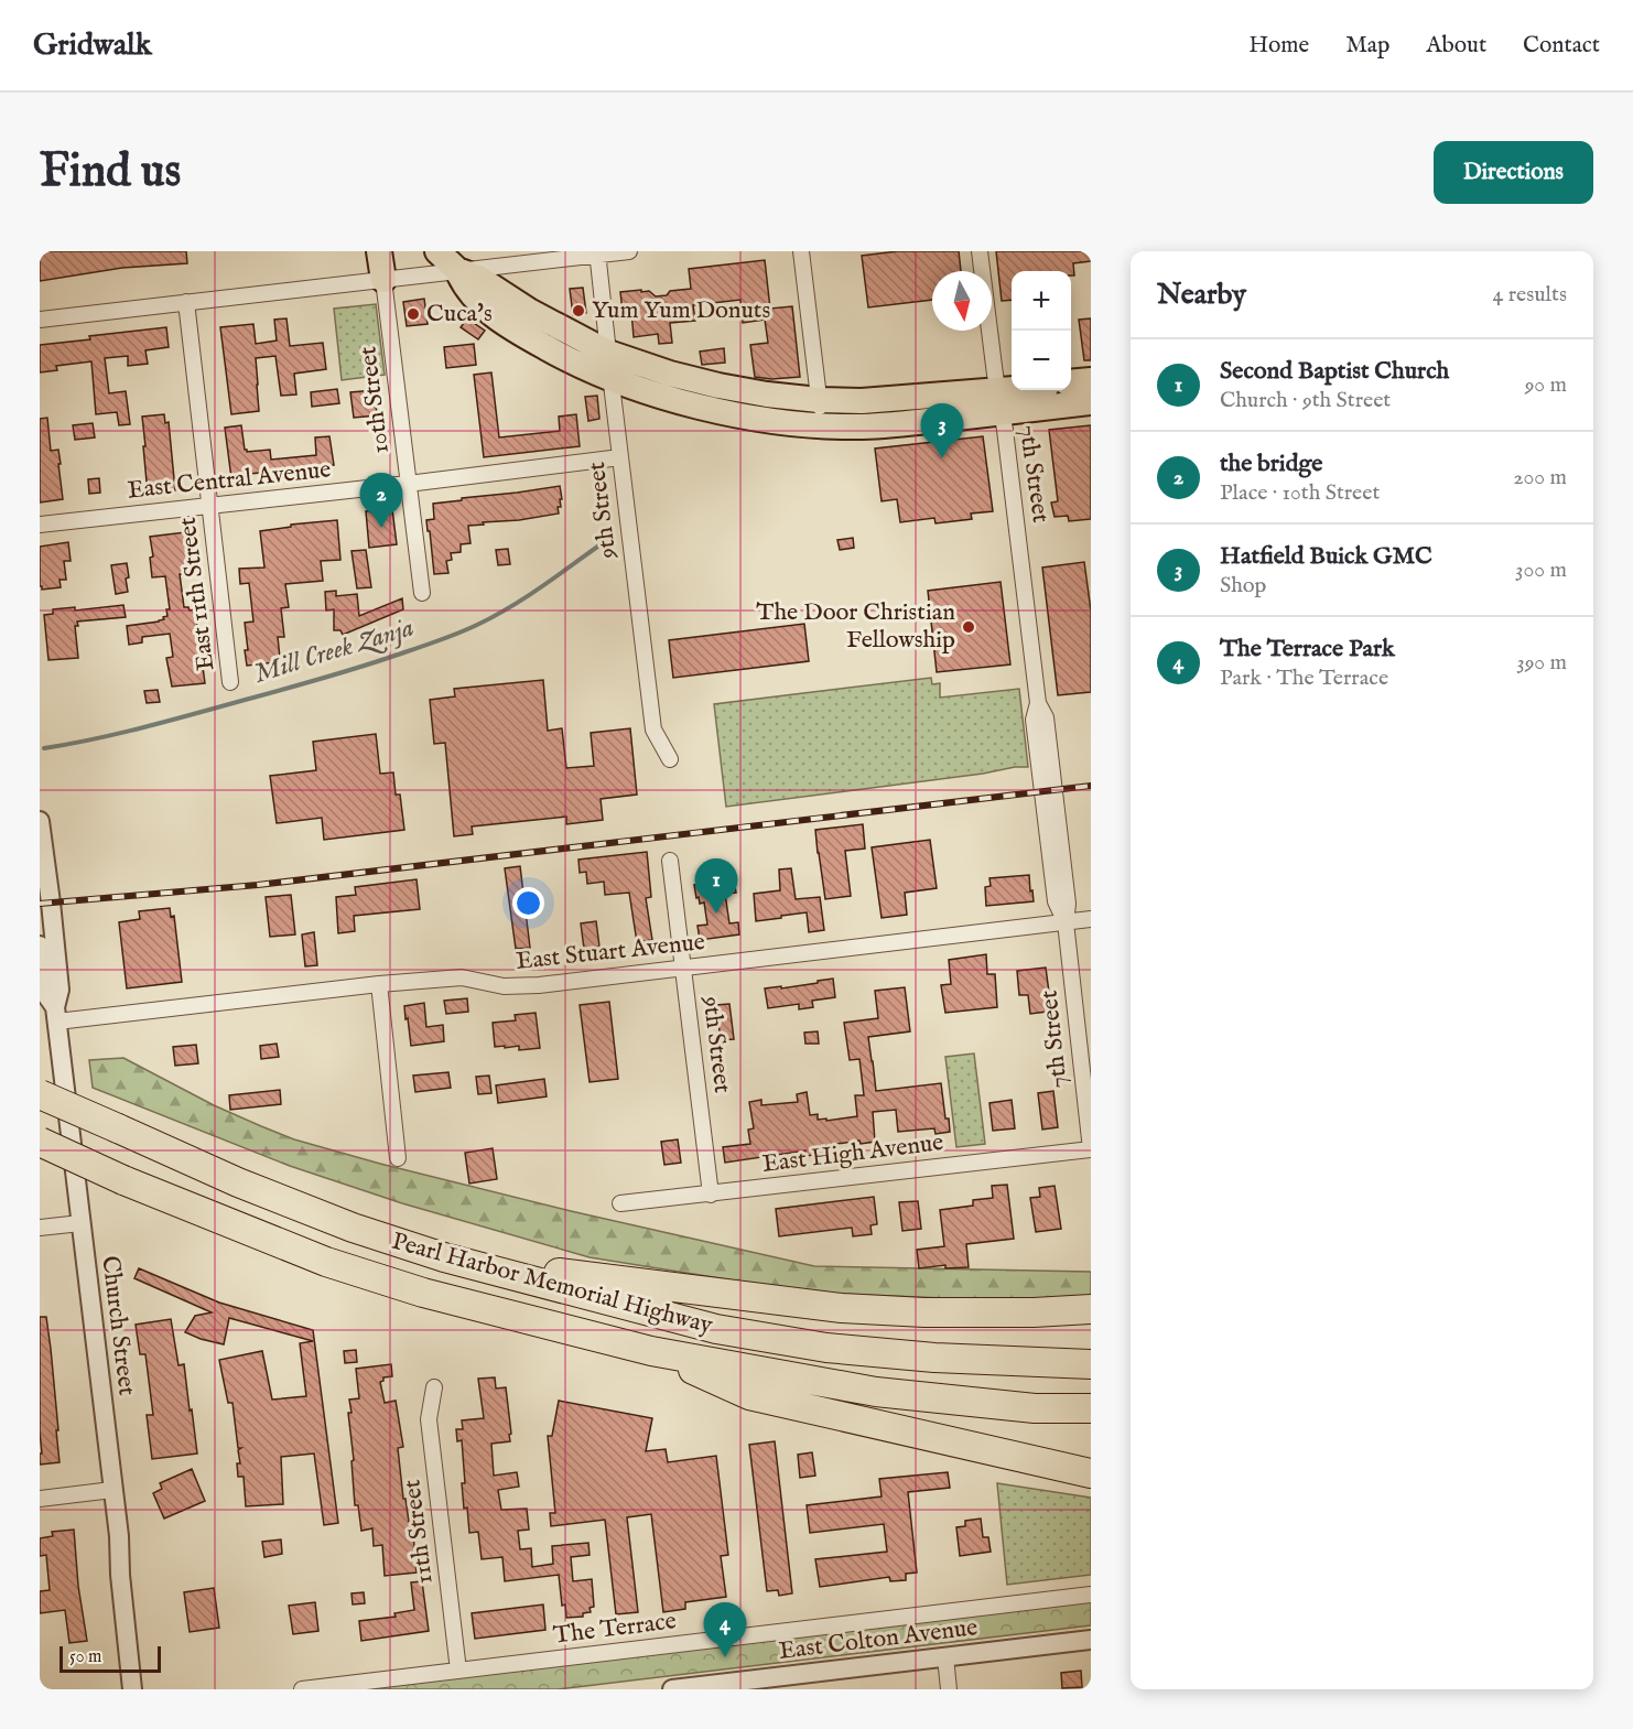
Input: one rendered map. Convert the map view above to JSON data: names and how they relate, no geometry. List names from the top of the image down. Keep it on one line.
{"streets":{"highway":["Pearl Harbor Memorial Highway"],"street":["10th Street","7th Street","East Central Avenue","9th Street","East 11th Street","East Stuart Avenue","East High Avenue","Church Street","11th Street","The Terrace","East Colton Avenue"]},"crossings":[["10th Street","East Central Avenue"],["7th Street","East Stuart Avenue"],["7th Street","East High Avenue"],["East Central Avenue","9th Street"],["East Central Avenue","East 11th Street"],["9th Street","East Stuart Avenue"],["9th Street","East High Avenue"],["East Stuart Avenue","Church Street"],["11th Street","The Terrace"]],"water":["Mill Creek Zanja"],"places":["Yum Yum Donuts","Cuca's","The Door Christian Fellowship"],"scale_bar":"50 m","north":"bottom","page":{"header":"Gridwalk","nav":["Home","Map","About","Contact"],"buttons":"Directions","title":"Find us","heading":["Nearby","4 results"],"map_buttons":["+","−"],"list":[{"mark":"1","name":"Second Baptist Church","note":"Church · 9th Street","value":"90 m"},{"mark":"2","name":"the bridge","note":"Place · 10th Street","value":"200 m"},{"mark":"3","name":"Hatfield Buick GMC","note":"Shop","value":"300 m"},{"mark":"4","name":"The Terrace Park","note":"Park · The Terrace","value":"390 m"}],"pins":["3","2","1","4"],"scale":"50 m"}}
